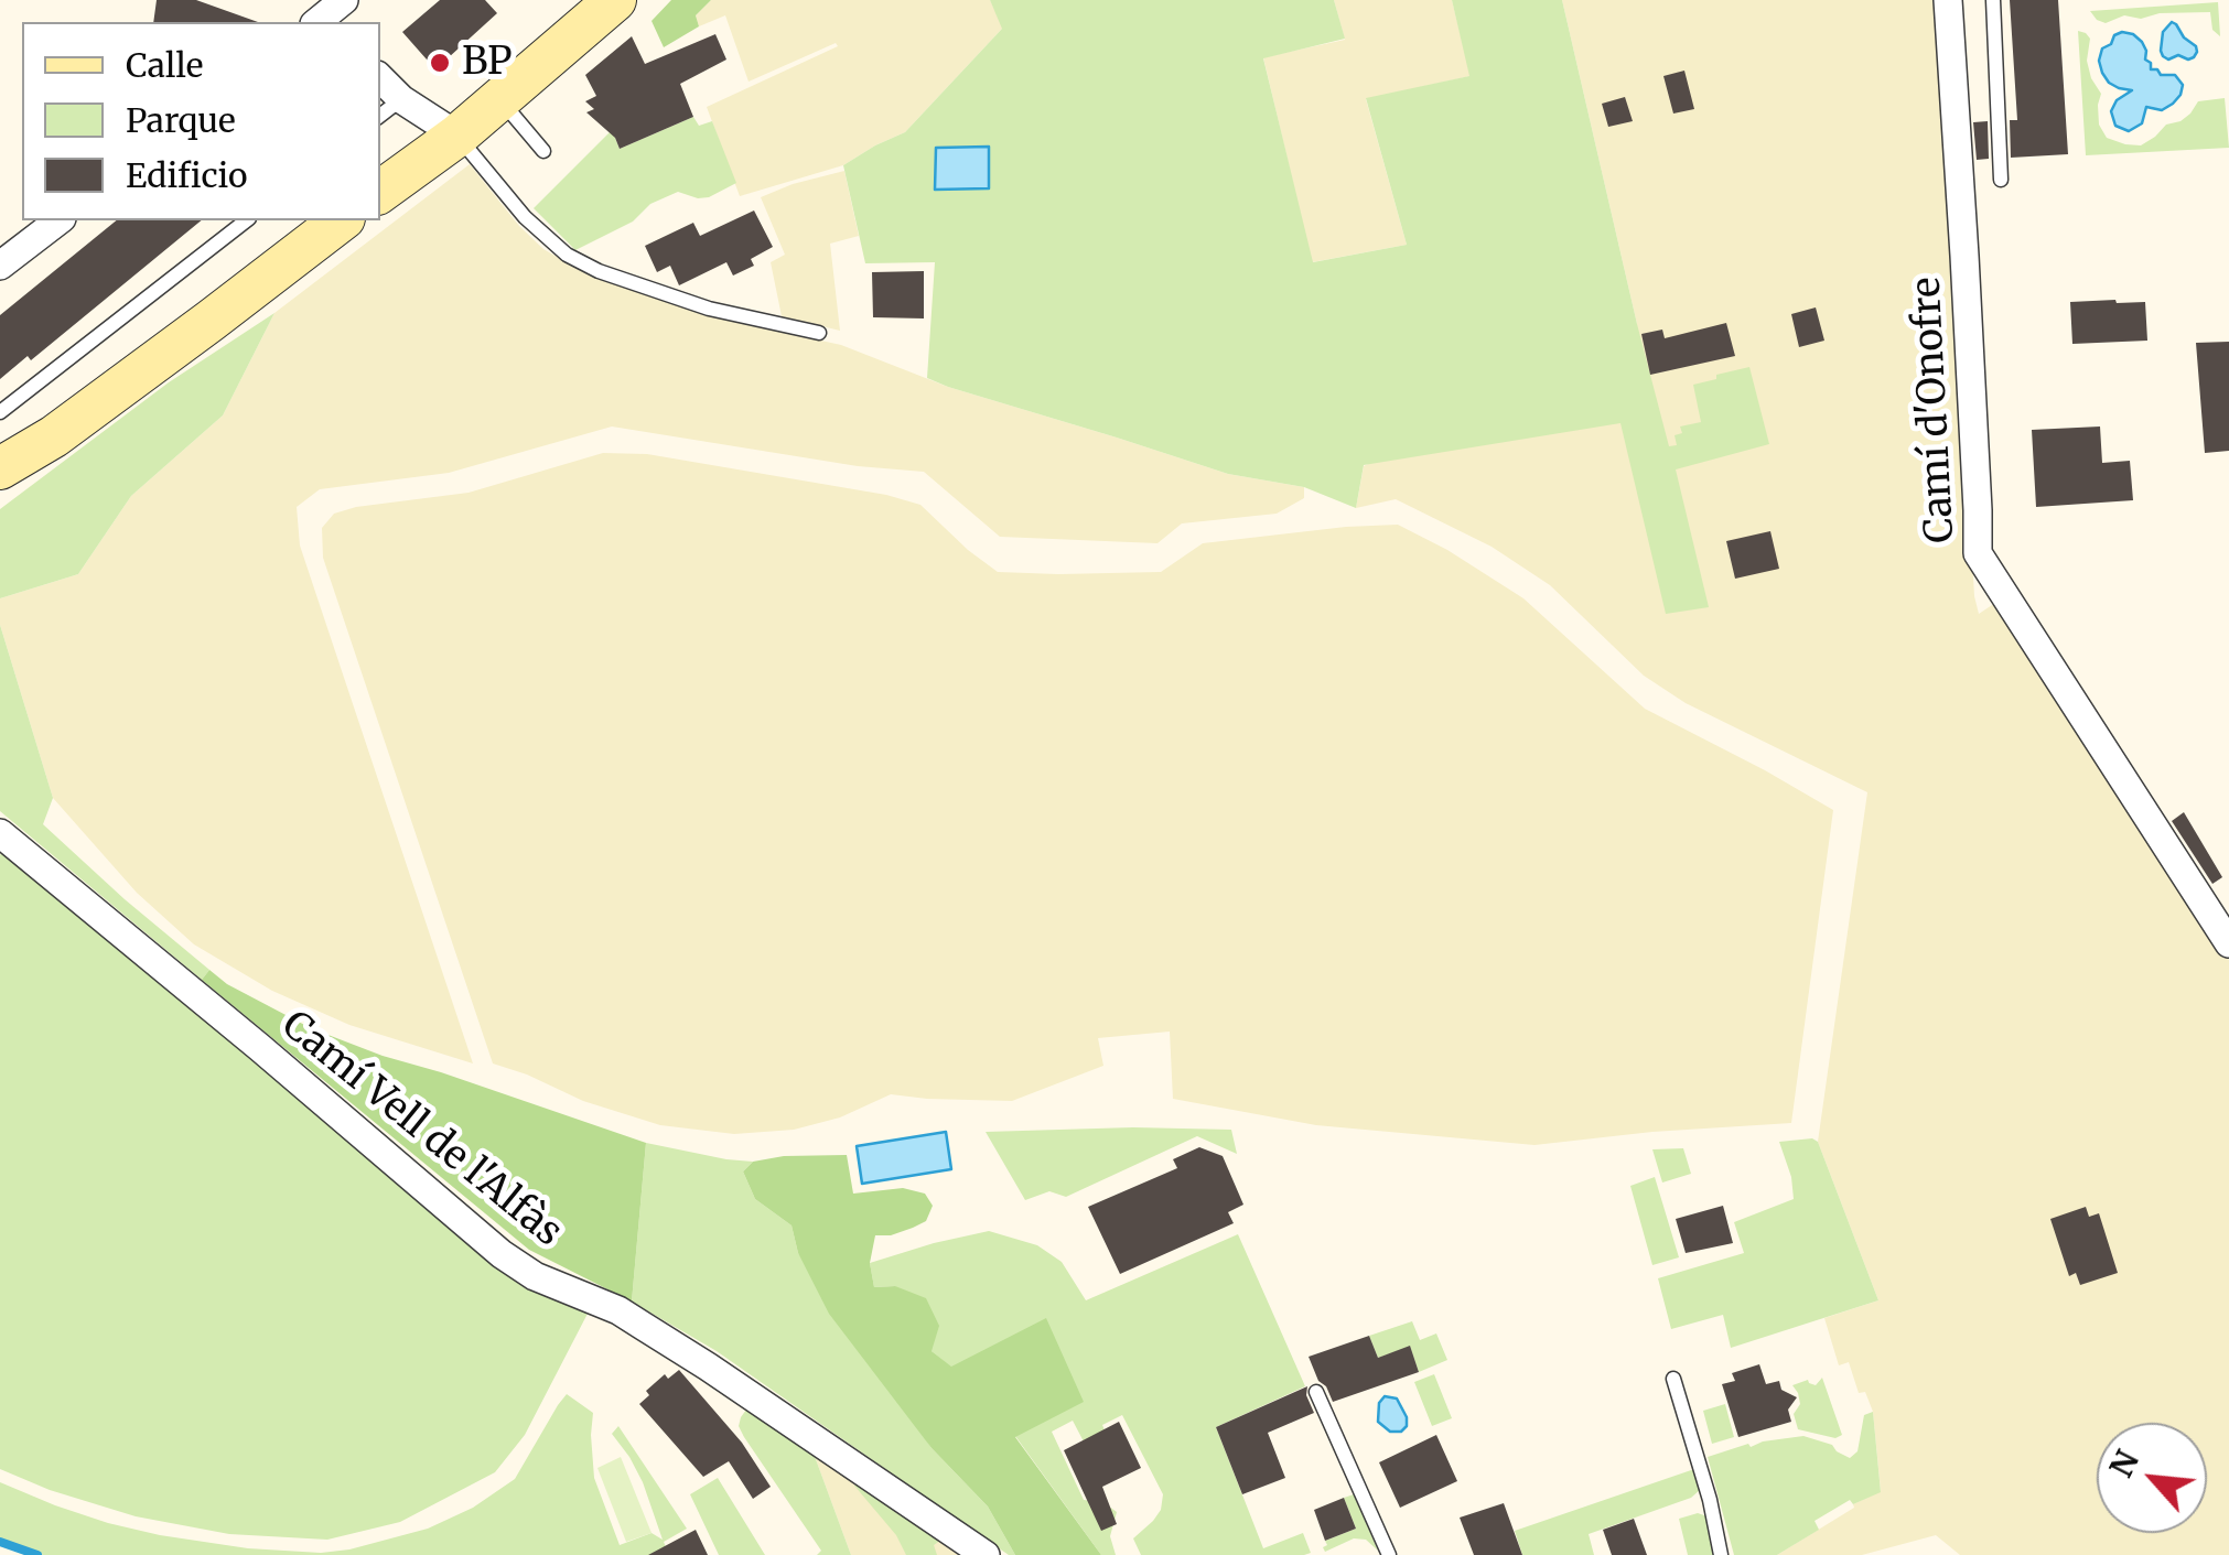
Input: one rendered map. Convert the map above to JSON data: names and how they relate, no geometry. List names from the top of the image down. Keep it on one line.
{"streets":{"street":["Camí d'Onofre","Camí Vell de l'Alfàs"]},"places":["BP"],"legend":["Calle","Parque","Edificio"],"north":"top left"}
